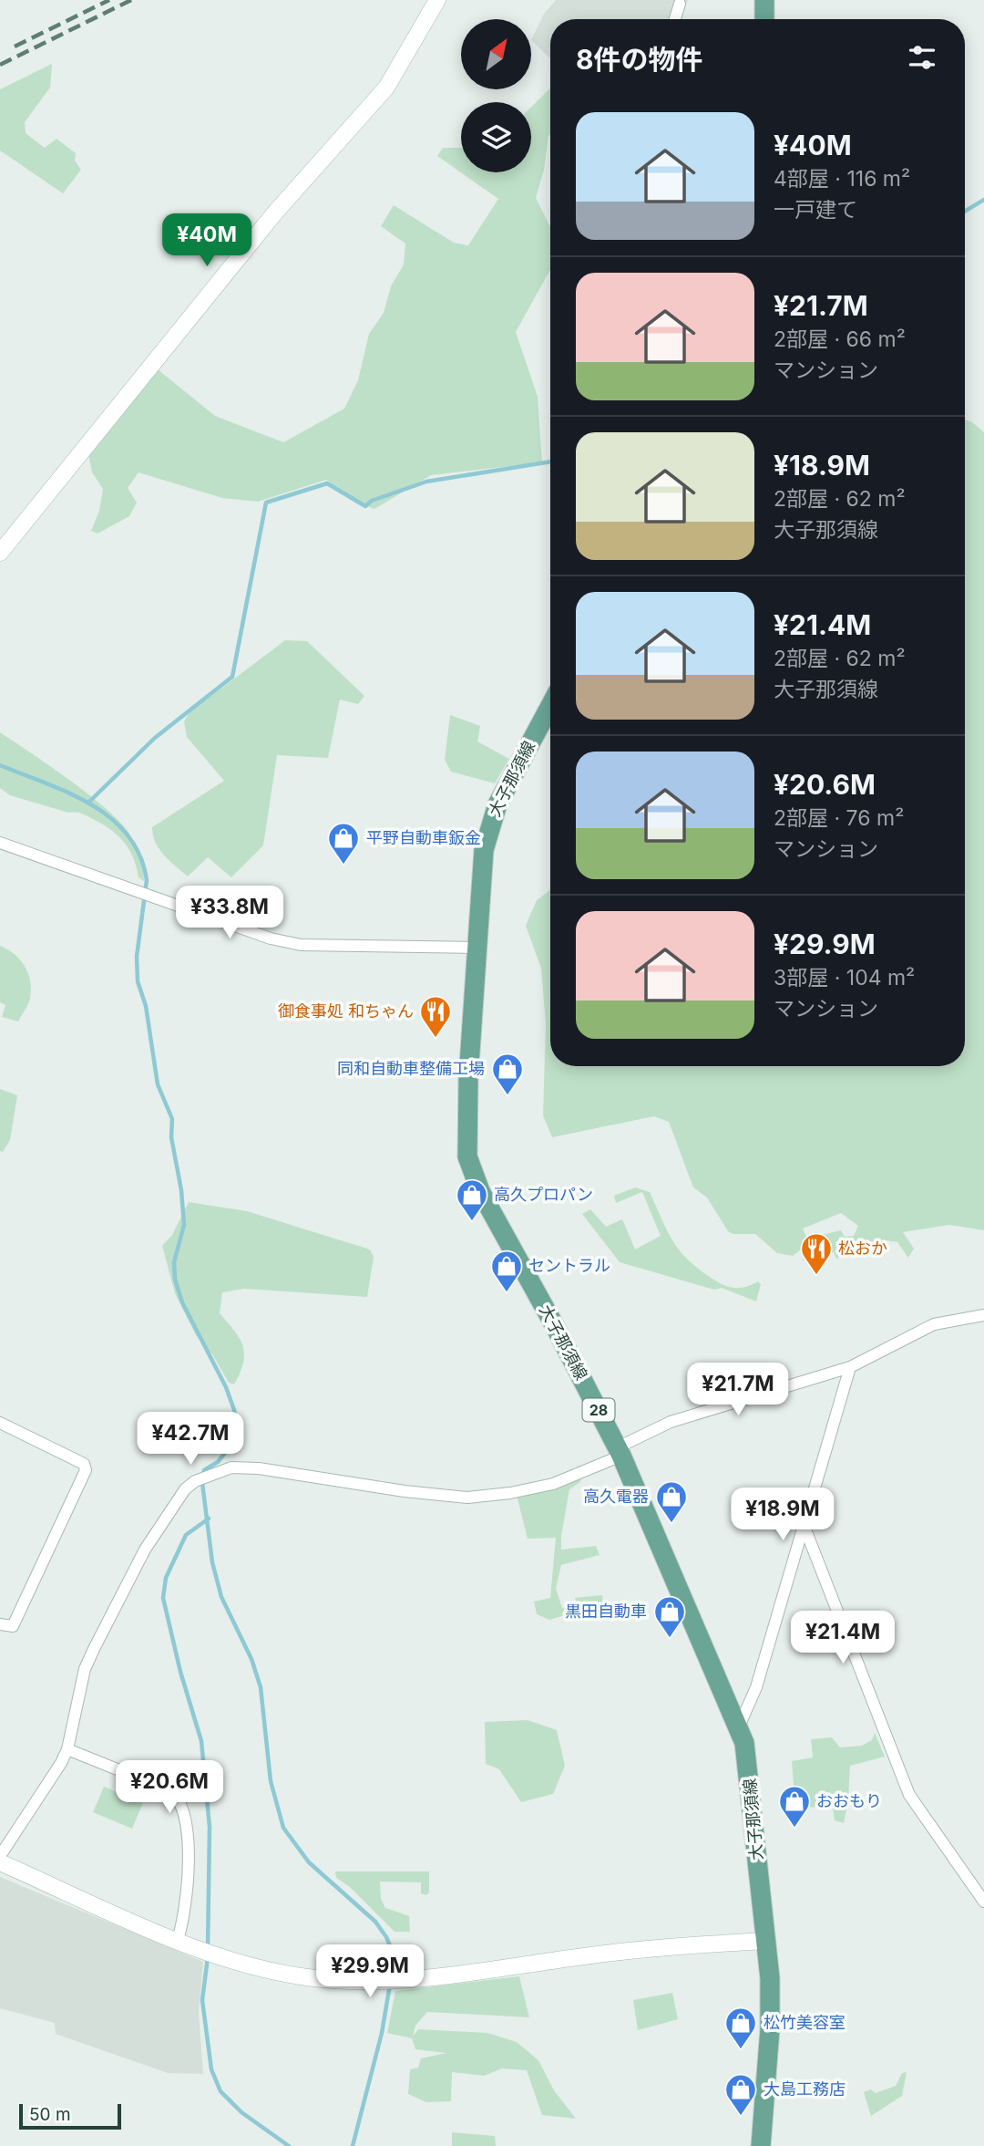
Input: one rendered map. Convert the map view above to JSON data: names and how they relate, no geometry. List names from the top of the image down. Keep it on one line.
{"streets":{"main road":["大子那須線","28"]},"places":{"shop":["平野自動車鈑金","同和自動車整備工場","高久プロパン","セントラル","高久電器","黒田自動車","おおもり","松竹美容室","大島工務店"],"restaurant":["御食事処 和ちゃん","松おか"]},"scale_bar":"50 m","north":"top right","page":{"heading":"8件の物件","list":[{"name":"¥40M","note":"4部屋 · 116 m² · 一戸建て"},{"name":"¥21.7M","note":"2部屋 · 66 m² · マンション"},{"name":"¥18.9M","note":"2部屋 · 62 m² · 大子那須線"},{"name":"¥21.4M","note":"2部屋 · 62 m² · 大子那須線"},{"name":"¥20.6M","note":"2部屋 · 76 m² · マンション"},{"name":"¥29.9M","note":"3部屋 · 104 m² · マンション"}],"price":["¥40M","¥33.8M","¥21.7M","¥42.7M","¥18.9M","¥21.4M","¥20.6M","¥29.9M"],"scale":"50 m"}}
